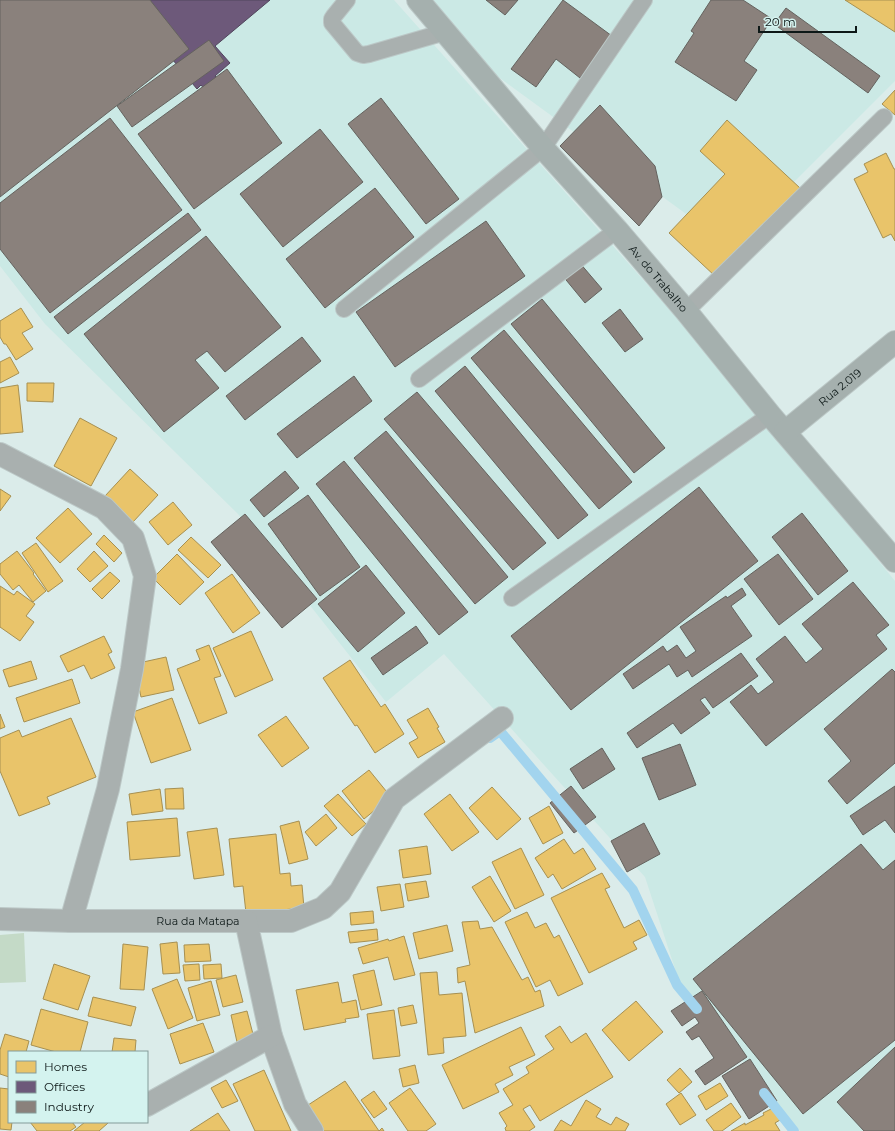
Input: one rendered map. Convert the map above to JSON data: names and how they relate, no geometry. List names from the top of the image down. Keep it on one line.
{"streets":{"main road":["Av. do Trabalho","Rua 2.019"],"street":["Rua da Matapa"]},"crossings":[["Av. do Trabalho","Rua 2.019"]],"legend":["Homes","Offices","Industry"],"scale_bar":"20 m"}
